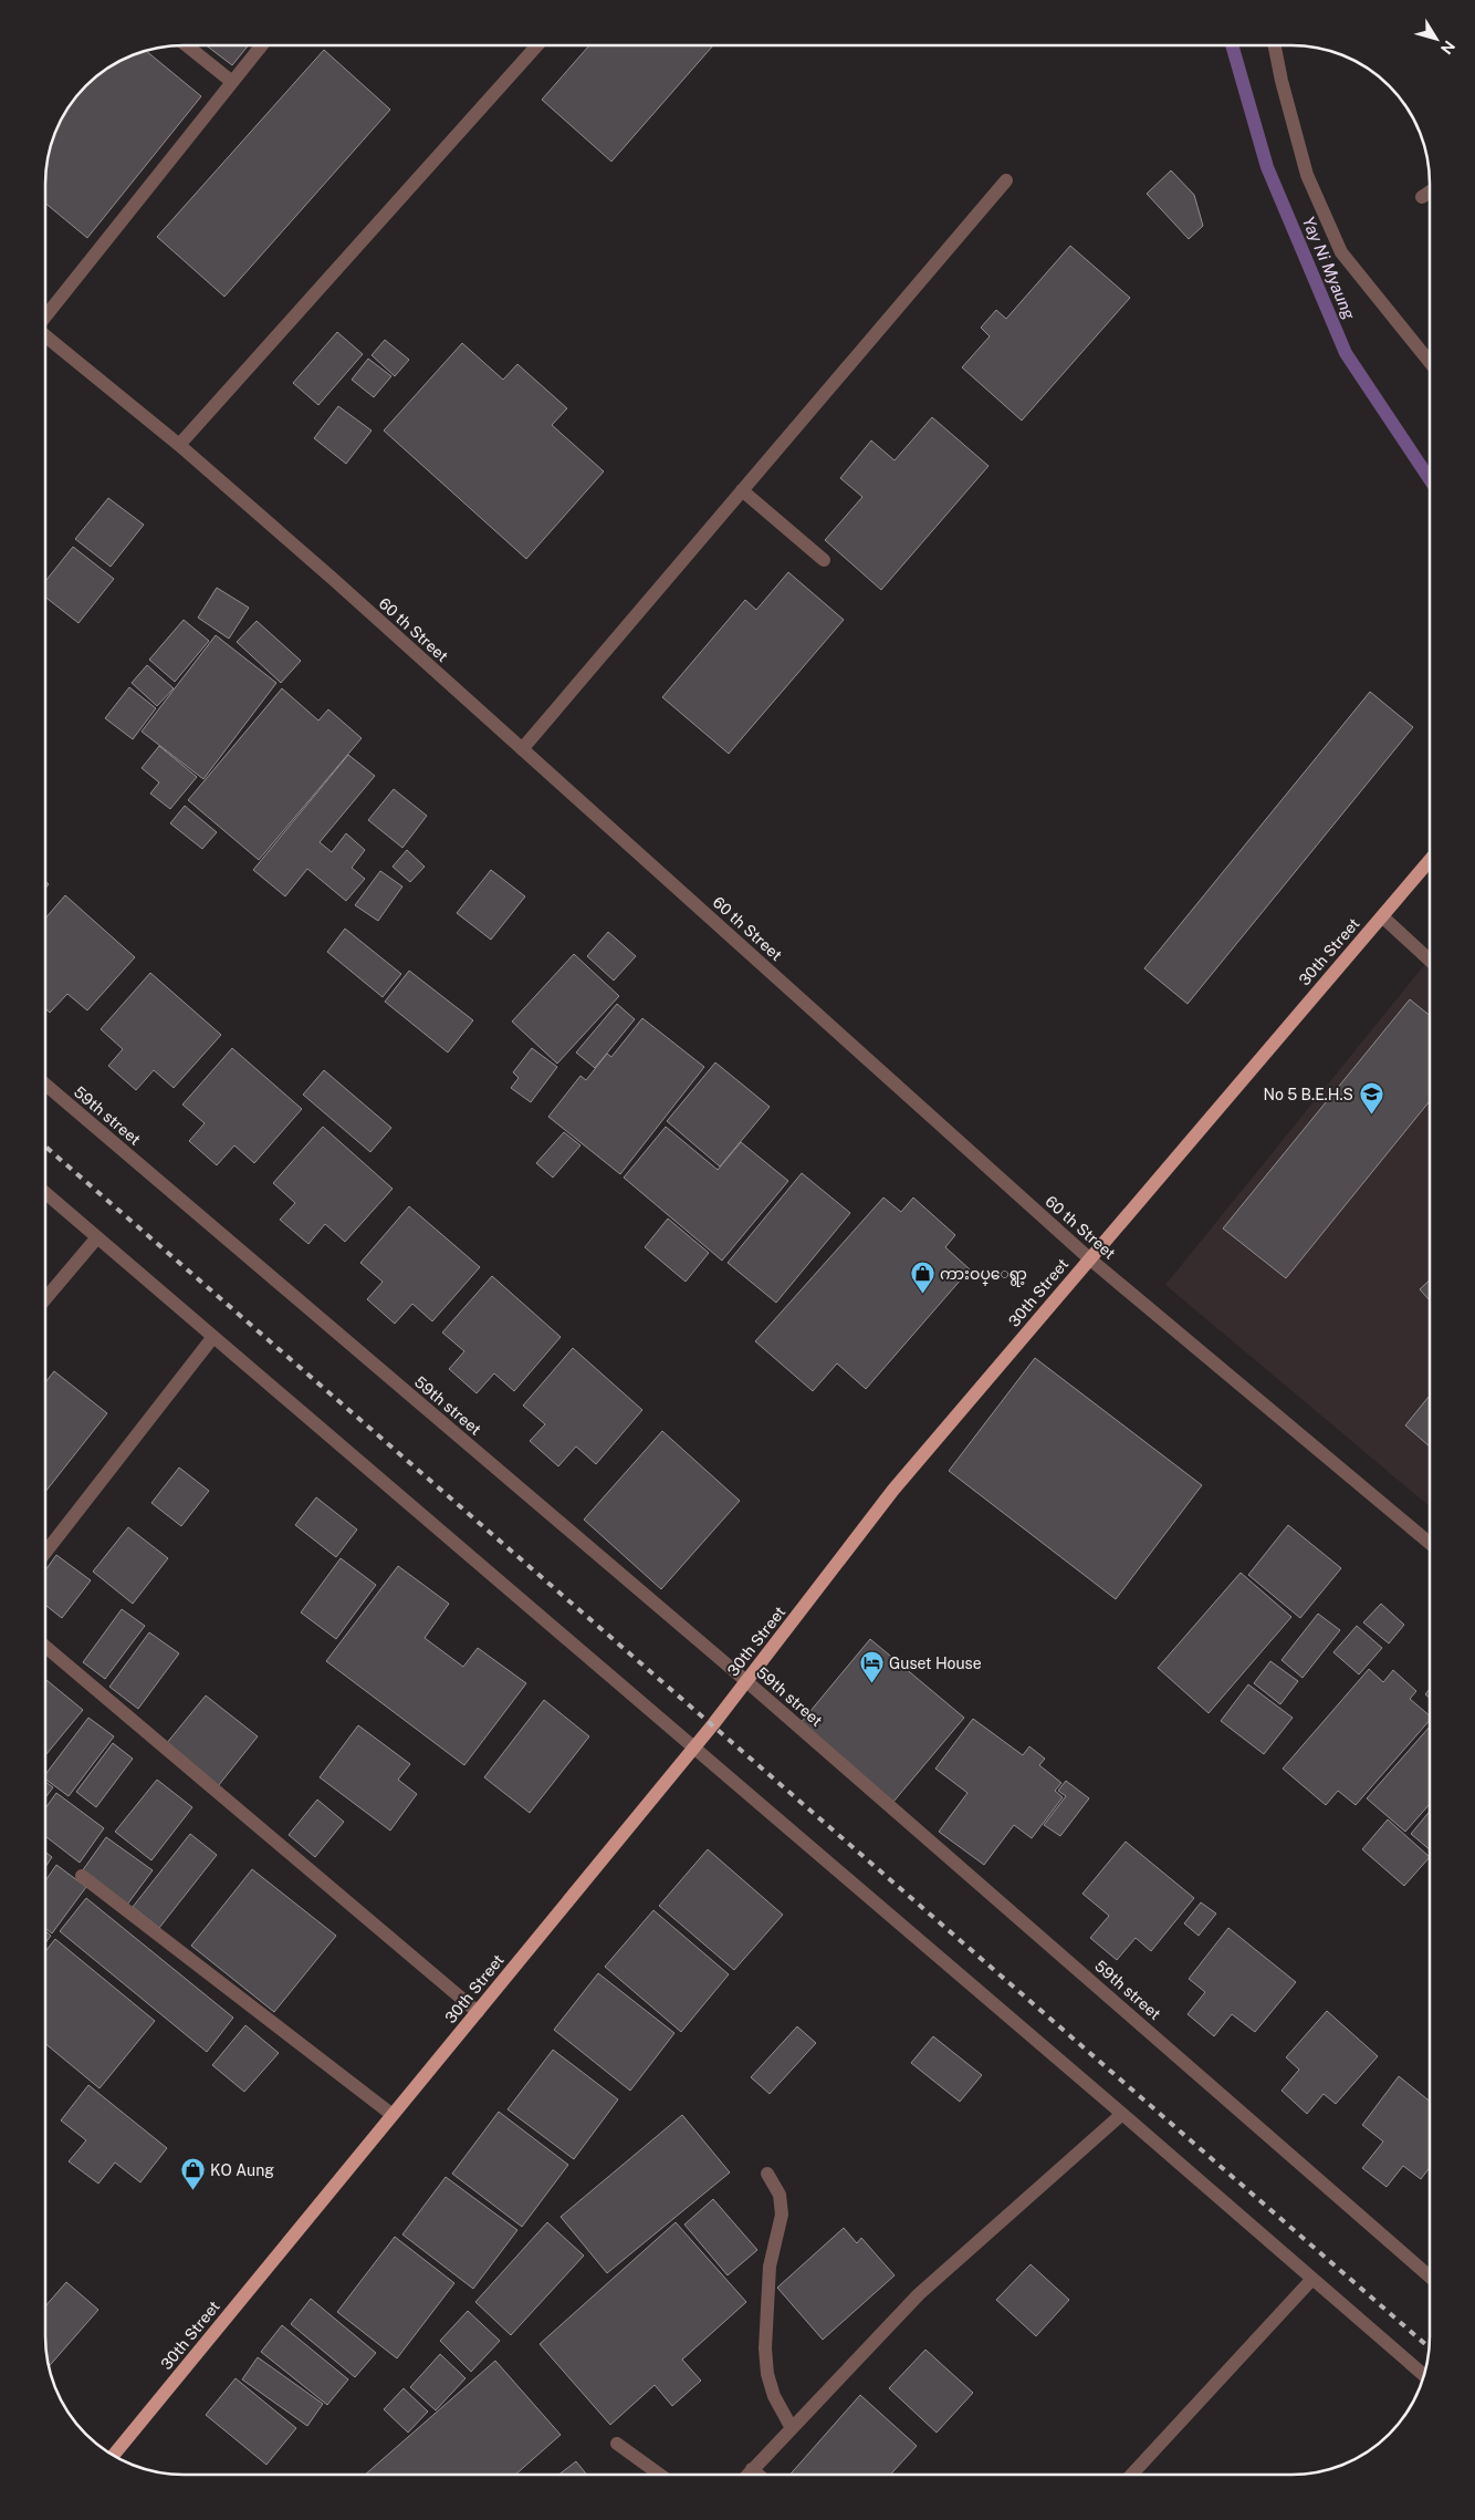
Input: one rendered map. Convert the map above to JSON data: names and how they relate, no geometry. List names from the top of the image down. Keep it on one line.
{"streets":{"main road":["30th Street"],"street":["60 th Street","59th street"]},"crossings":[["60 th Street","30th Street"],["30th Street","59th street"]],"water":["Yay Ni Myaung"],"places":{"school or university":["No 5 B.E.H.S"],"shop":["ကားဝပ္ေရွာ့","KO Aung"],"hotel":["Guset House"]},"north":"bottom right"}
